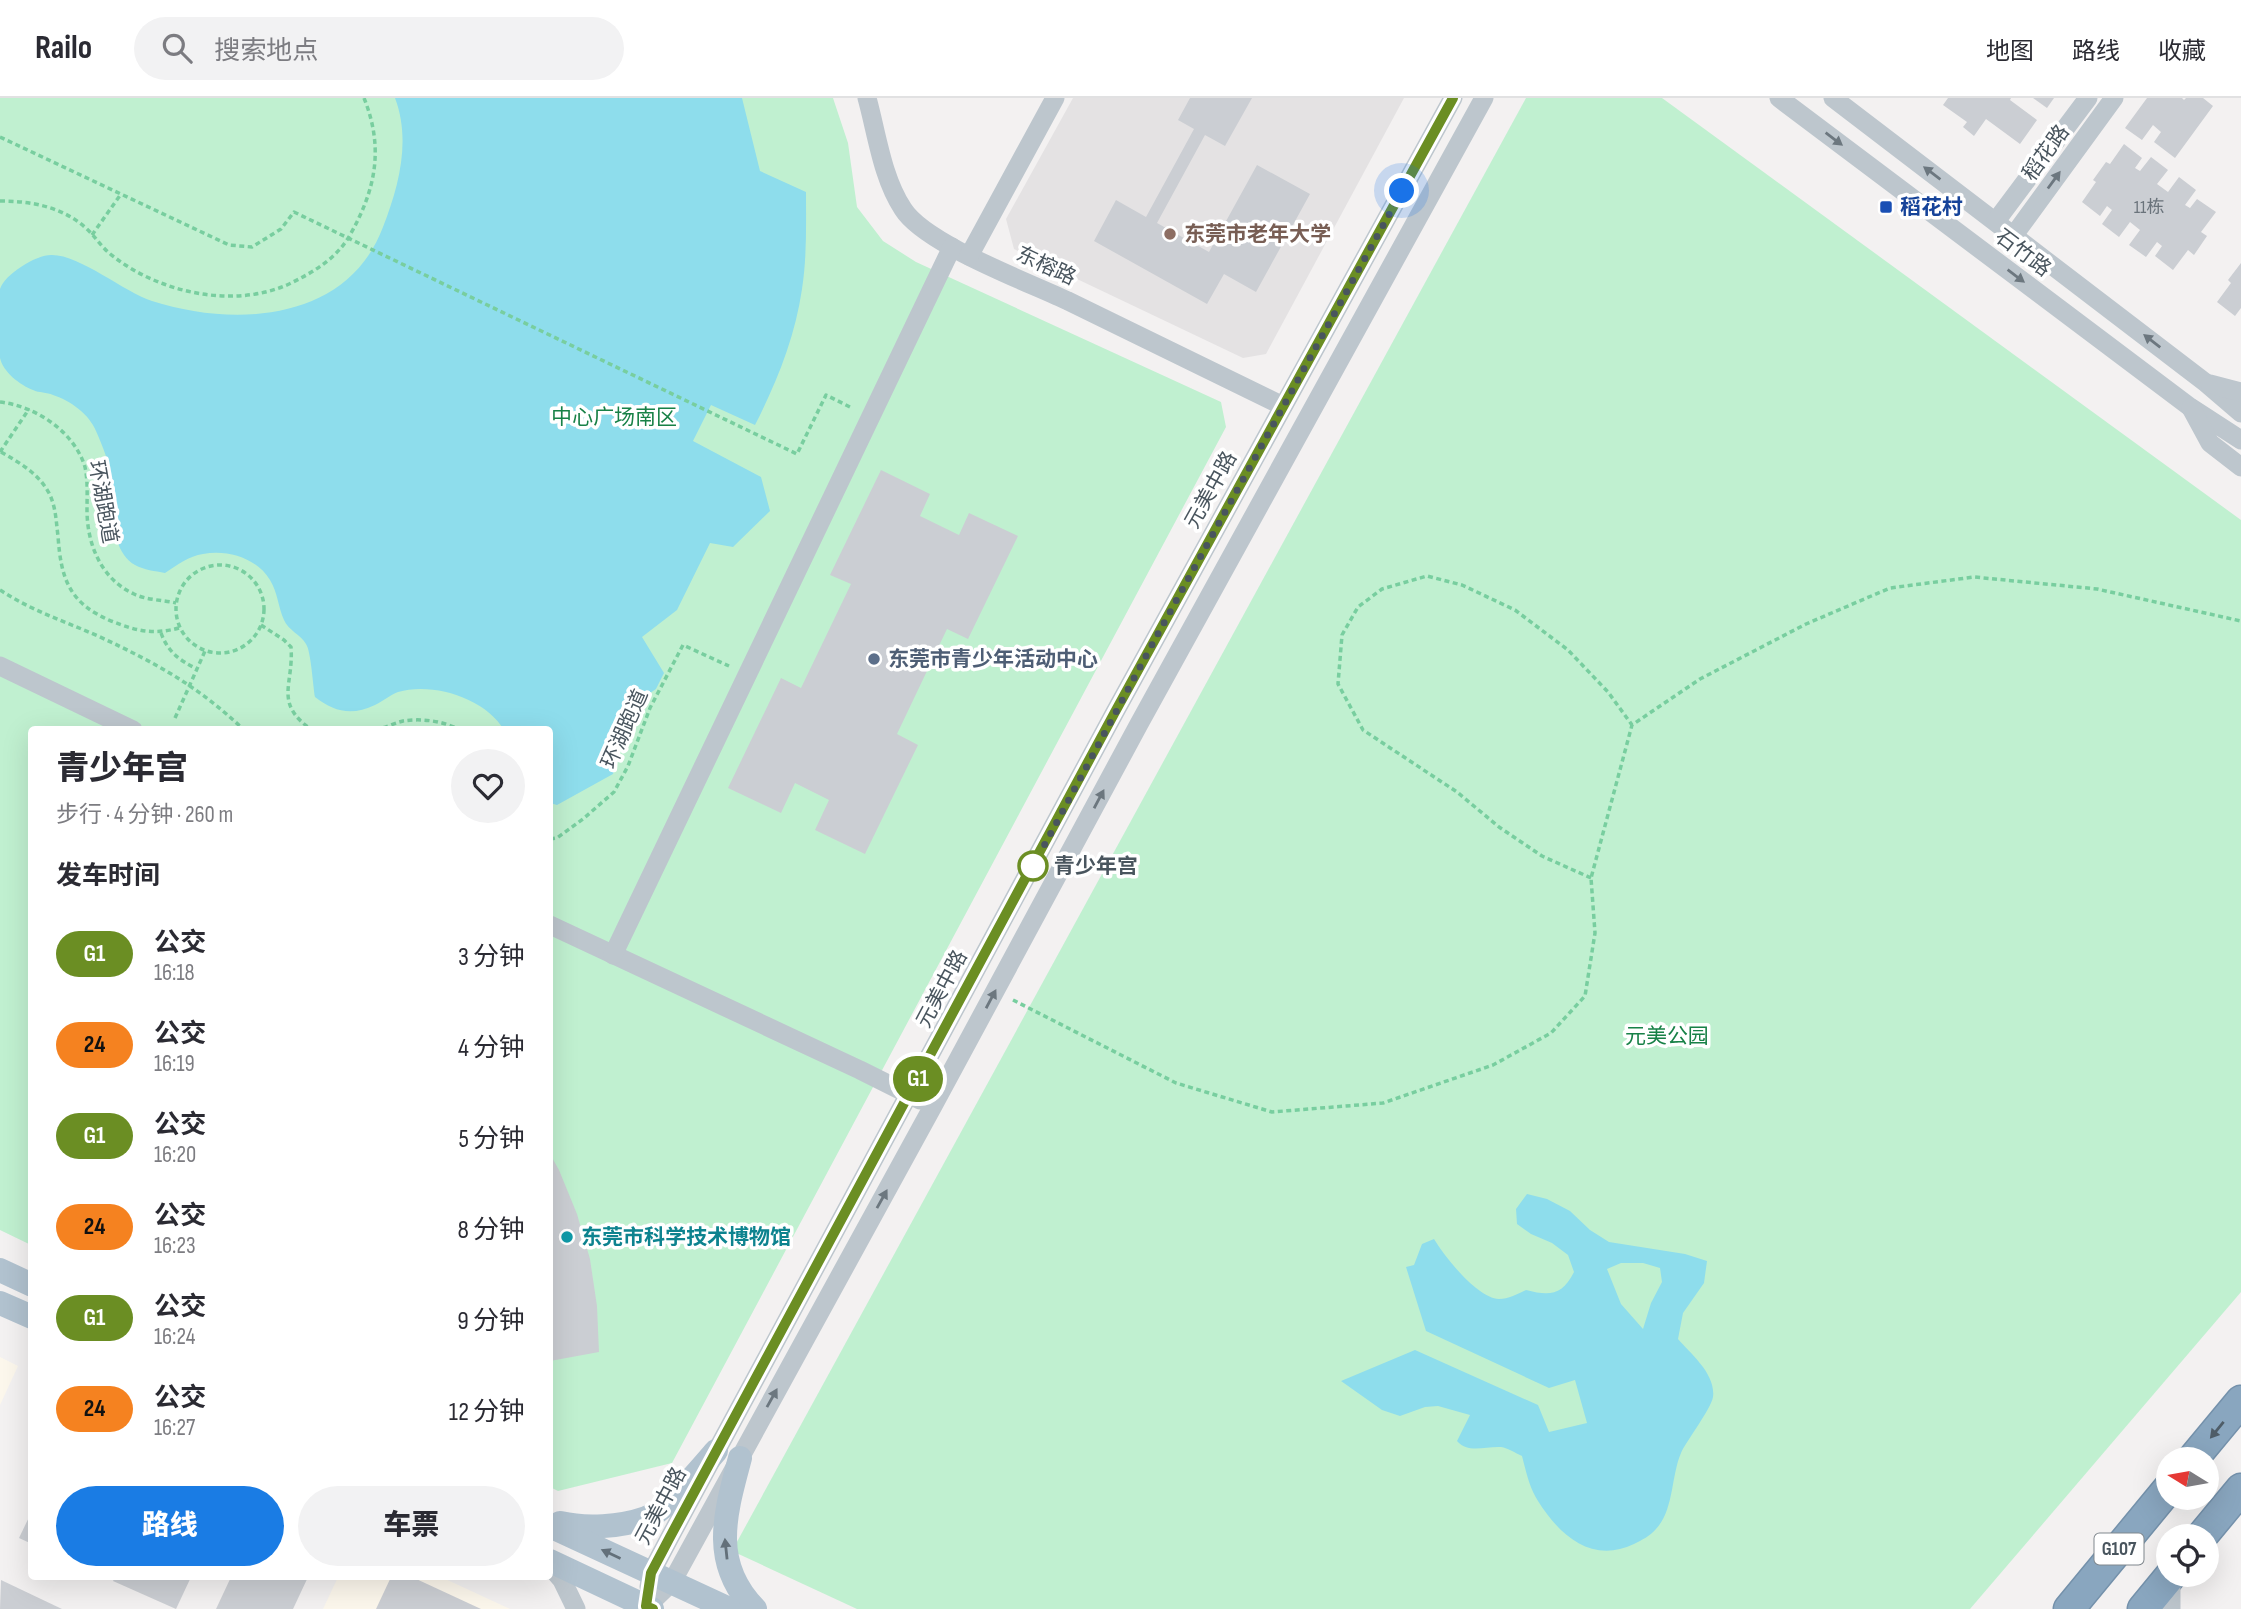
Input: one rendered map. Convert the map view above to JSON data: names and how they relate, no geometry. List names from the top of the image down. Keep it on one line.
{"streets":{"highway":["G107"],"street":["稻花路","石竹路","东榕路","元美中路"],"path":["环湖跑道"]},"crossings":[["稻花路","石竹路"],["东榕路","元美中路"]],"parks":["中心广场南区","元美公园"],"places":{"transit":["稻花村"],"other":["东莞市老年大学","东莞市青少年活动中心","青少年宫","东莞市科学技术博物馆"]},"lines":["bus line G1"],"house_numbers":["11栋"],"north":"left","page":{"header":"Railo","search":"搜索地点","nav":["地图","路线","收藏"],"on_map":"G1","heading":[["青少年宫","步行 · 4 分钟 · 260 m"],"发车时间"],"list":[{"mark":"G1","name":"公交","note":"16:18","value":"3 分钟"},{"mark":"24","name":"公交","note":"16:19","value":"4 分钟"},{"mark":"G1","name":"公交","note":"16:20","value":"5 分钟"},{"mark":"24","name":"公交","note":"16:23","value":"8 分钟"},{"mark":"G1","name":"公交","note":"16:24","value":"9 分钟"},{"mark":"24","name":"公交","note":"16:27","value":"12 分钟"}],"buttons":["路线","车票"]}}
